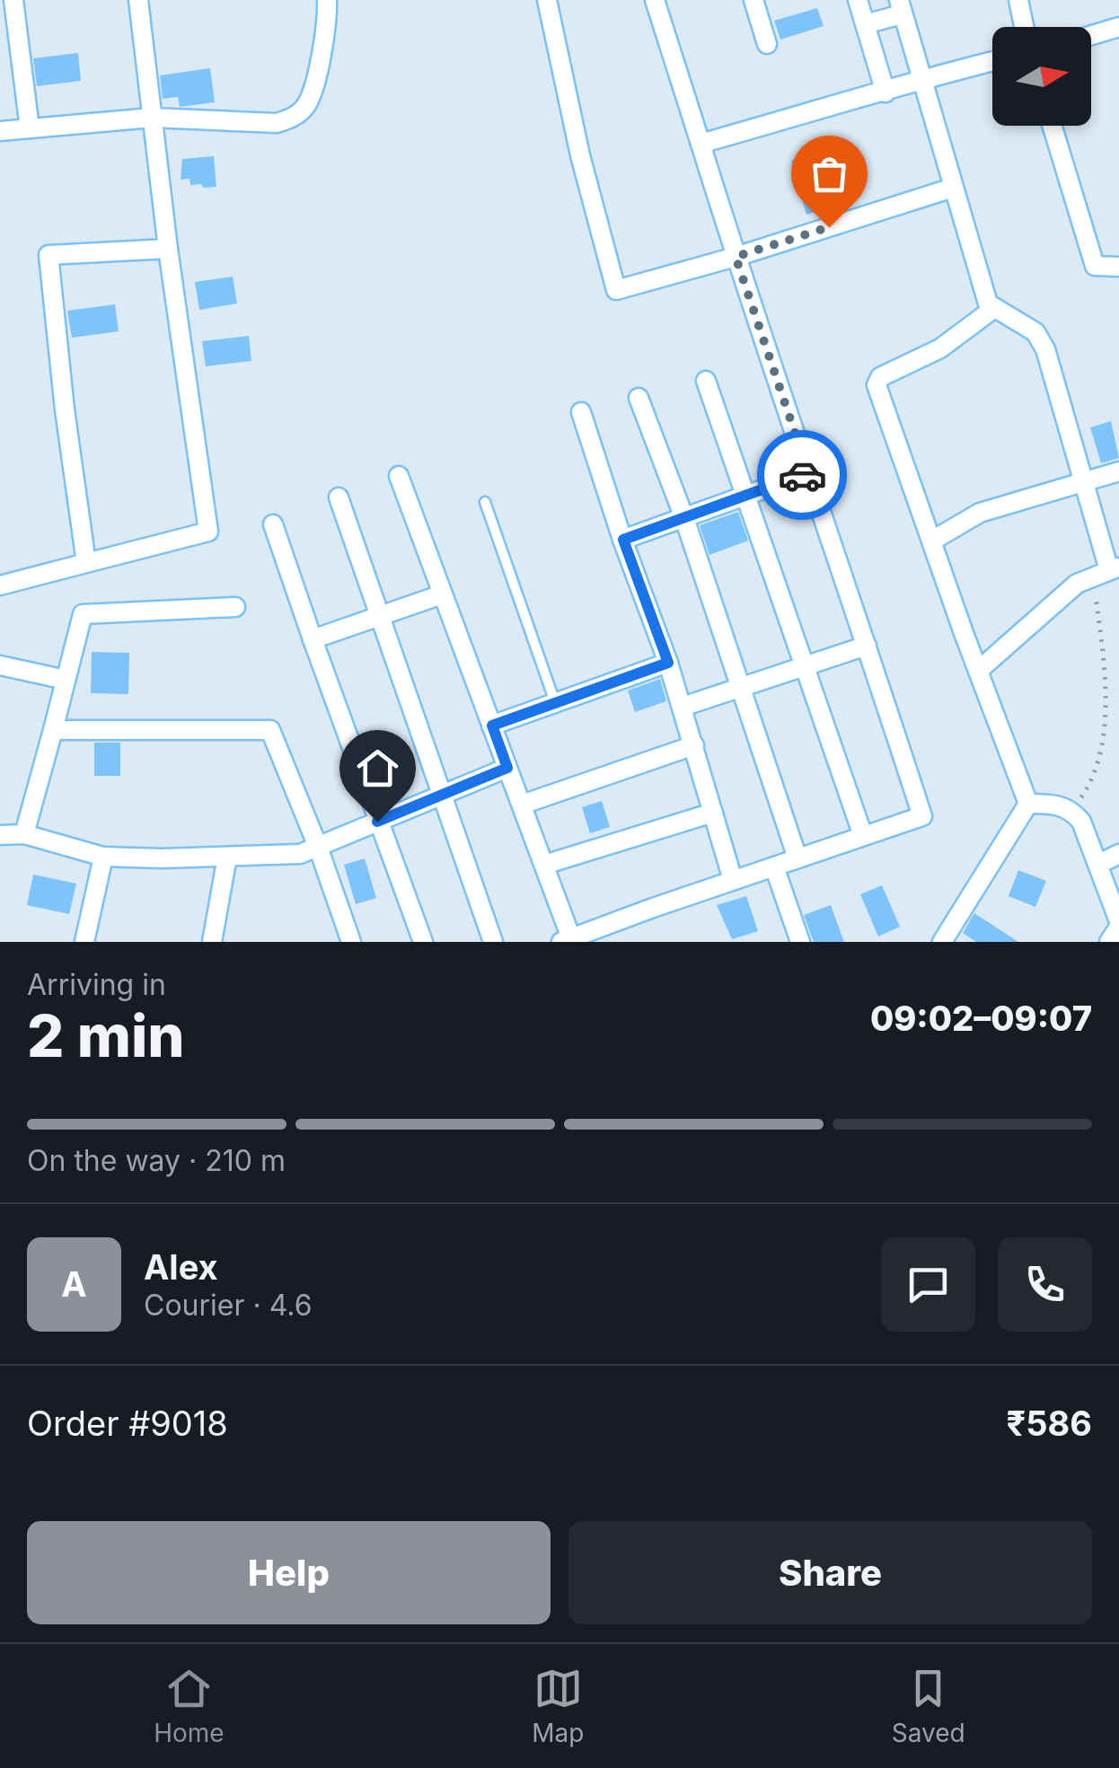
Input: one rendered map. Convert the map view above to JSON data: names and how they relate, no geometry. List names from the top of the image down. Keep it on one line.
{"north":"right","page":{"heading":["2 min","Arriving in","09:02–09:07"],"panel":["Alex","Courier · 4.6","Order #9018","₹586"],"bar":"On the way · 210 m","round":"A","buttons":["Help","Share"],"tabs":["Home","Map","Saved"]}}
